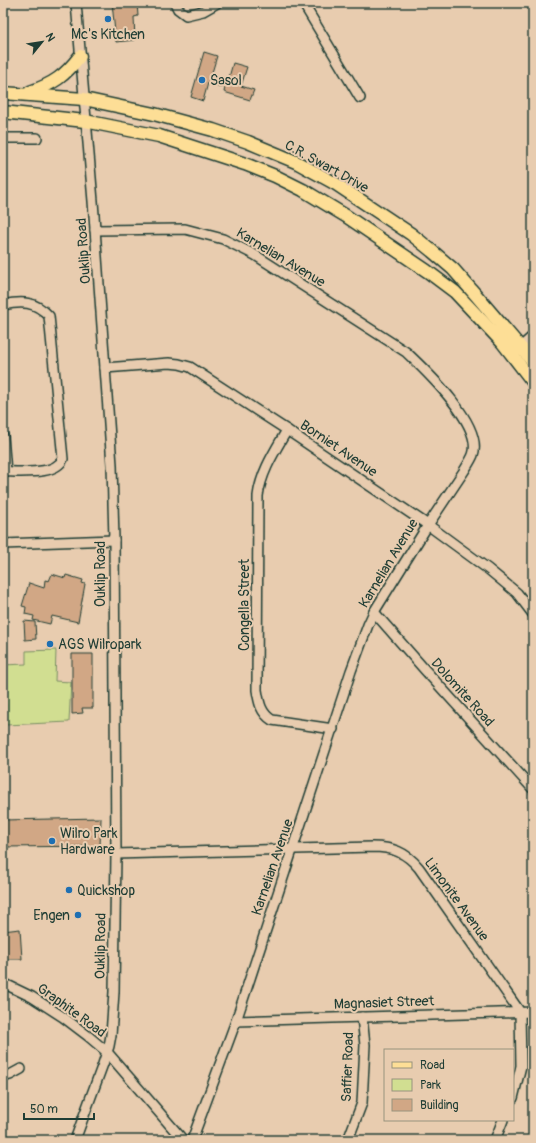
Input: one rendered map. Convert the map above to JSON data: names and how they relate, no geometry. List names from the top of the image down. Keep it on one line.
{"streets":{"main road":["C.R. Swart Drive"],"street":["Ouklip Road","Karnelian Avenue","Borniet Avenue","Congella Street","Dolomite Road","Limonite Avenue","Magnasiet Street","Graphite Road","Saffier Road"]},"crossings":[["C.R. Swart Drive","Ouklip Road"],["Ouklip Road","Karnelian Avenue"],["Ouklip Road","Borniet Avenue"],["Ouklip Road","Limonite Avenue"],["Ouklip Road","Graphite Road"],["Karnelian Avenue","Borniet Avenue"],["Karnelian Avenue","Congella Street"],["Karnelian Avenue","Dolomite Road"],["Karnelian Avenue","Limonite Avenue"],["Karnelian Avenue","Magnasiet Street"],["Borniet Avenue","Congella Street"],["Limonite Avenue","Magnasiet Street"],["Magnasiet Street","Saffier Road"]],"places":["Mc's Kitchen","Sasol","AGS Wilropark","Wilro Park Hardware","Quickshop","Engen"],"legend":["Road","Park","Building"],"scale_bar":"50 m","north":"top right"}
